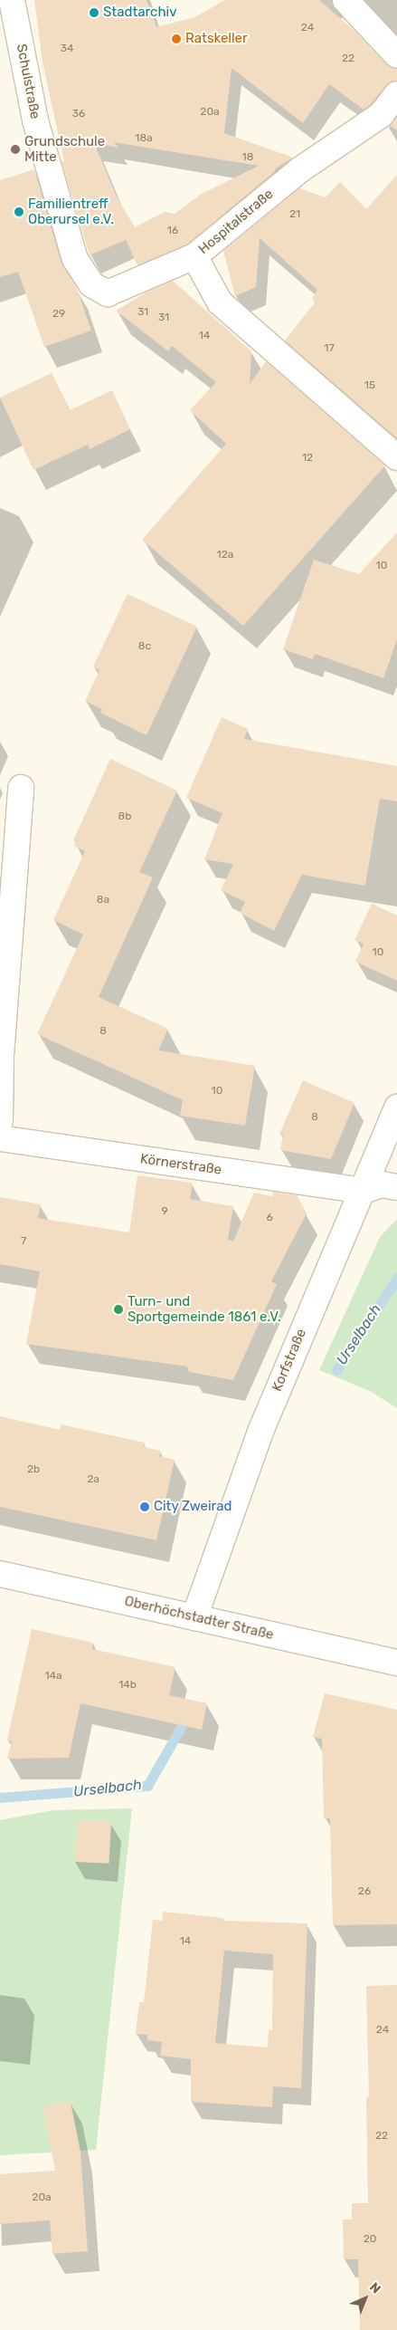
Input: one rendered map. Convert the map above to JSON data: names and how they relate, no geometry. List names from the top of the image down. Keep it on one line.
{"streets":{"street":["Schulstraße","Hospitalstraße","Körnerstraße","Korfstraße","Oberhöchstadter Straße"]},"crossings":[["Schulstraße","Hospitalstraße"],["Körnerstraße","Korfstraße"],["Korfstraße","Oberhöchstadter Straße"]],"water":["Urselbach"],"places":["Stadtarchiv","Ratskeller","Grundschule Mitte","Familientreff Oberursel e.V.","Turn- und Sportgemeinde 1861 e.V.","City Zweirad"],"house_numbers":["24","34","22","20a","36","18a","18","21","16","31","29","31","14","17","15","12","12a","10","8c","8b","8a","10","8","10","8","9","6","7","2b","2a","14a","14b","26","14","24","22","20a","20"],"north":"top right"}
